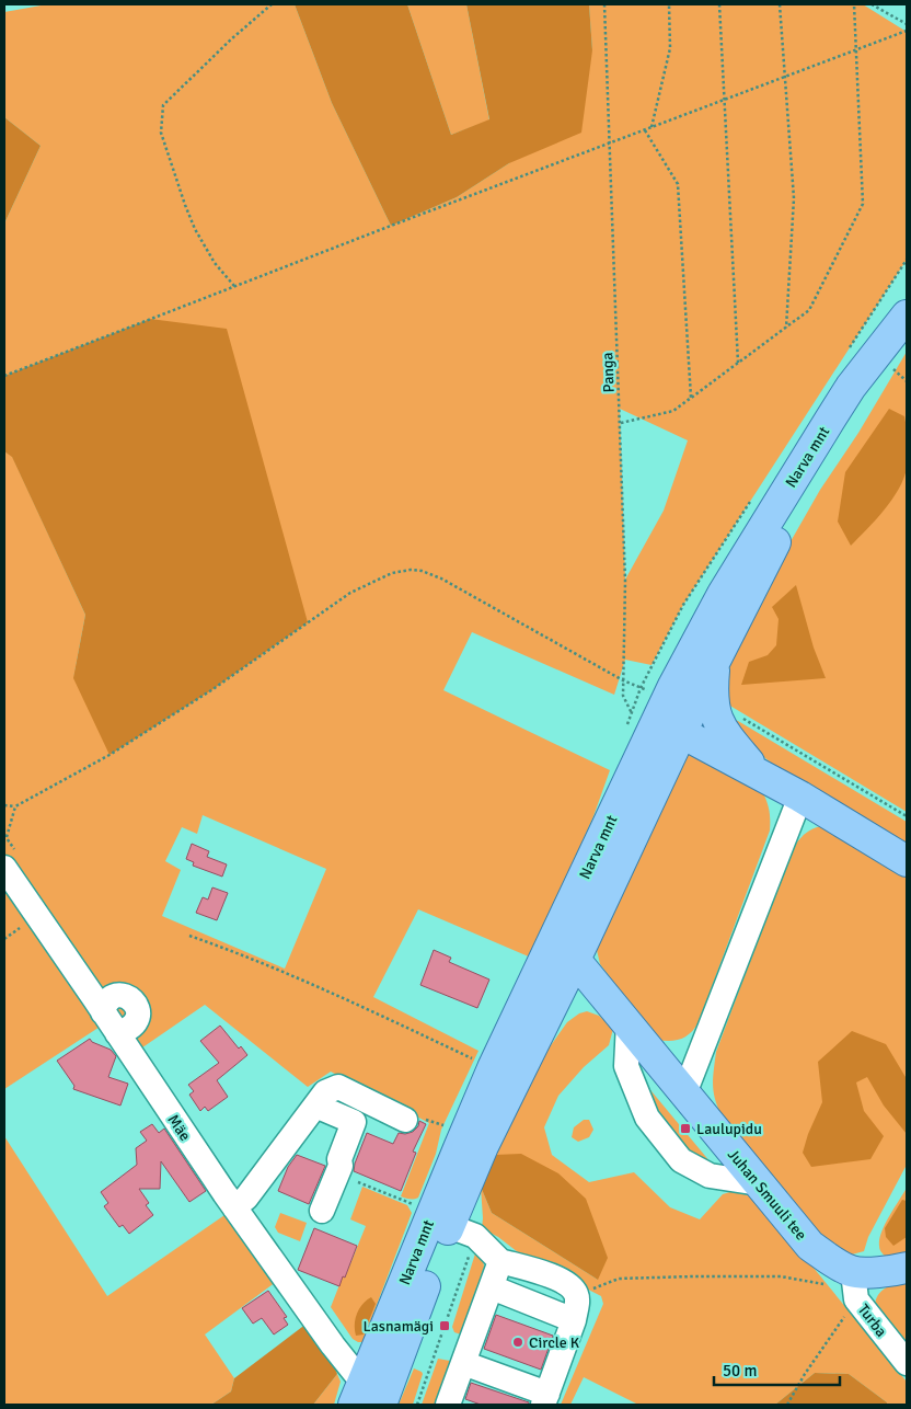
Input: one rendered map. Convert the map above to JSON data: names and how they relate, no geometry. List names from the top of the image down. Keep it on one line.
{"streets":{"main road":["Narva mnt","Juhan Smuuli tee"],"street":["Mäe","Turba"],"path":["Panga"]},"crossings":[["Panga","Narva mnt"],["Narva mnt","Mäe"],["Narva mnt","Juhan Smuuli tee"],["Juhan Smuuli tee","Turba"]],"places":{"transit":["Laulupidu","Lasnamägi"],"other":["Circle K"]},"scale_bar":"50 m"}
